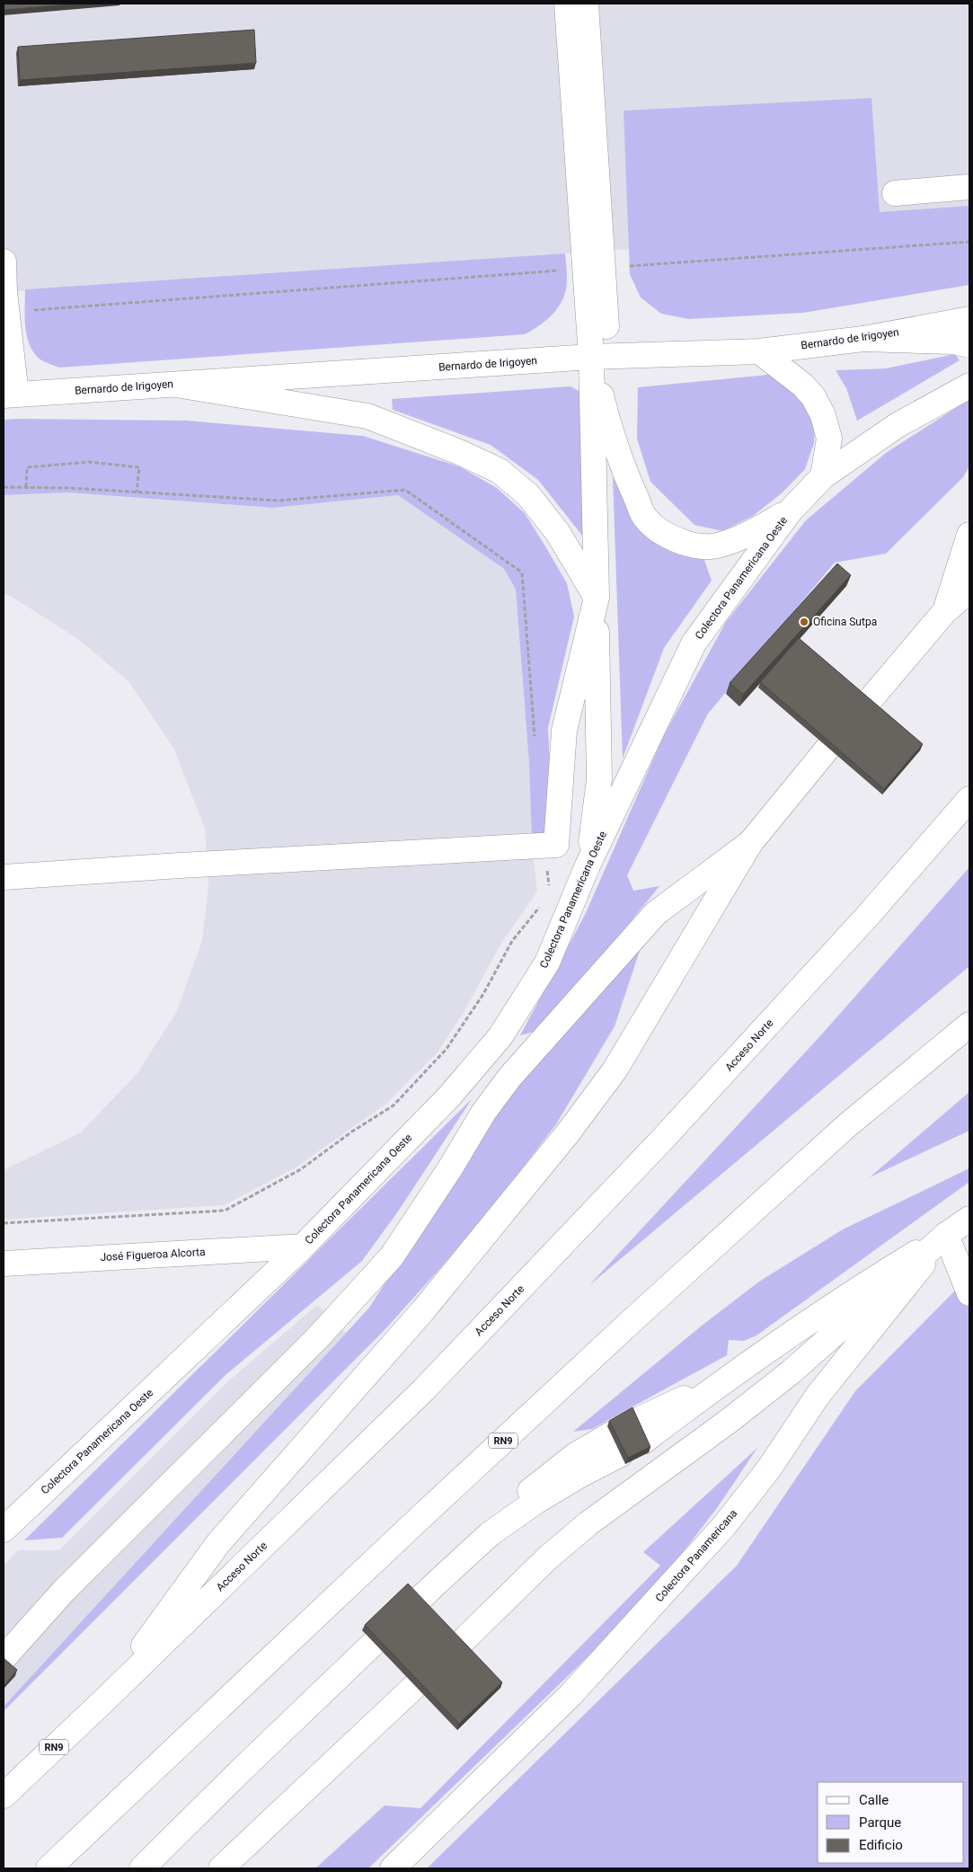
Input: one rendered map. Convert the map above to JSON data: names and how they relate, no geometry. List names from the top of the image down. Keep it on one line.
{"streets":{"main road":["Bernardo de Irigoyen","Colectora Panamericana Oeste","Acceso Norte","José Figueroa Alcorta","RN9","Colectora Panamericana"]},"crossings":[["Colectora Panamericana Oeste","José Figueroa Alcorta"]],"places":["Oficina Sutpa"],"legend":["Calle","Parque","Edificio"]}
